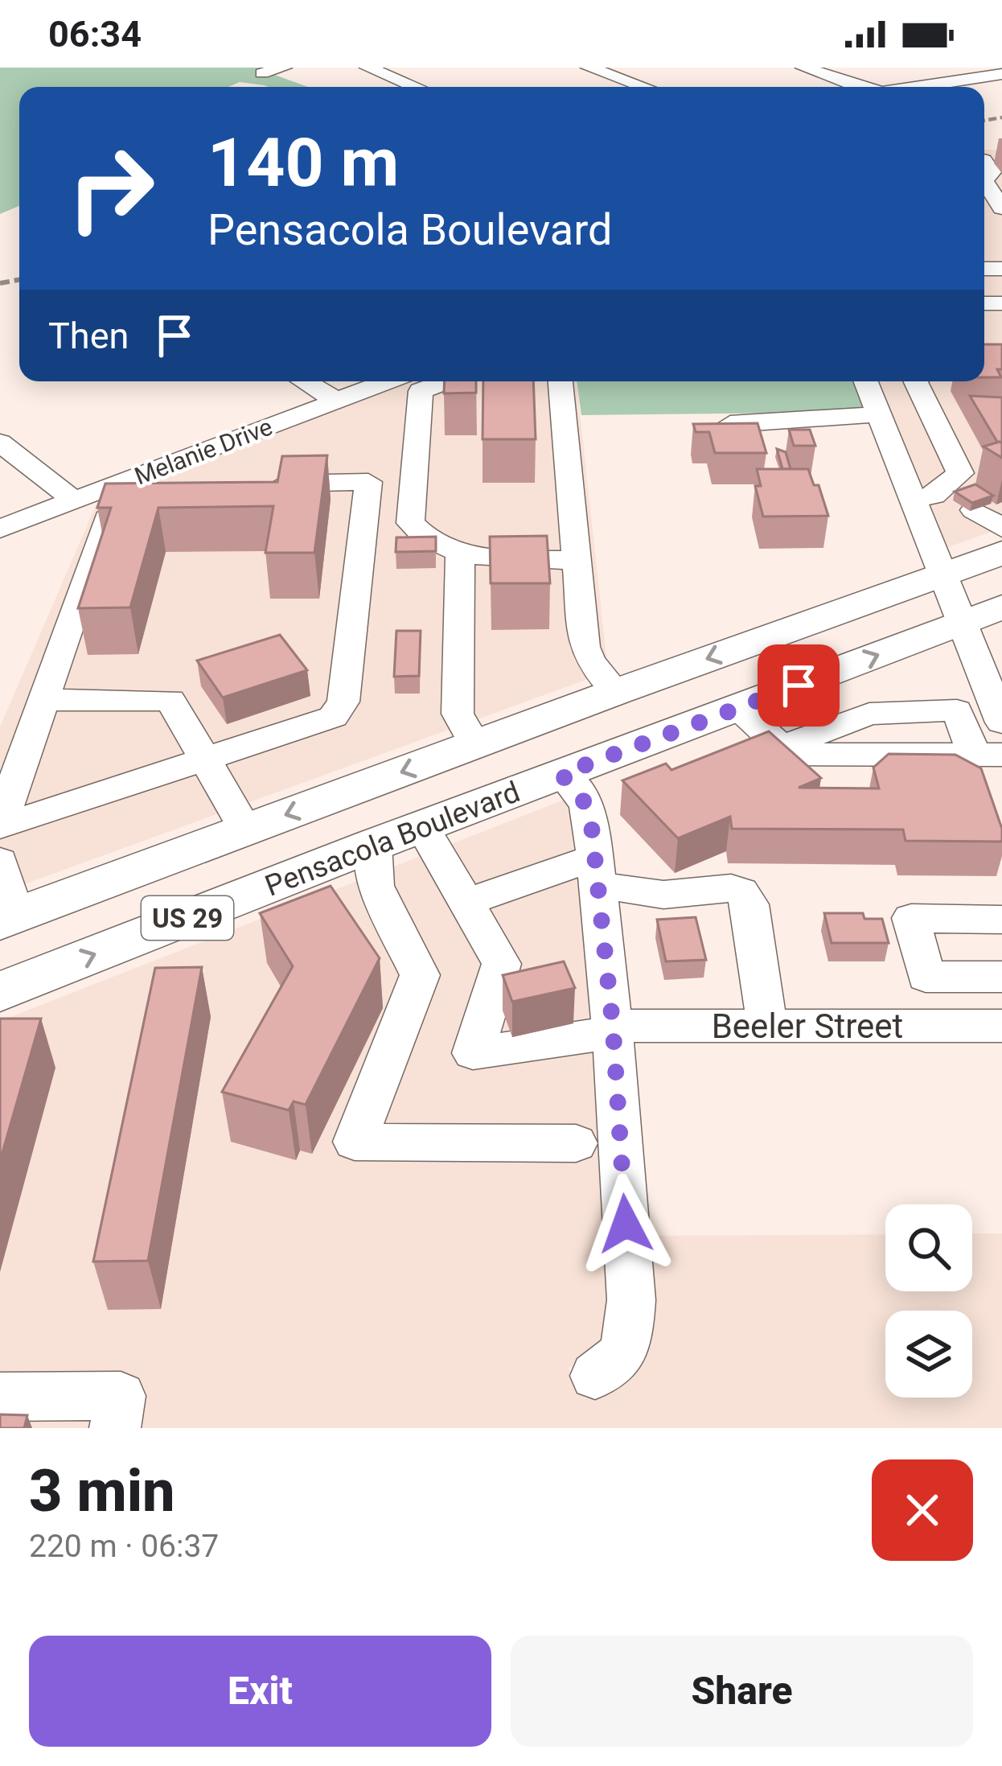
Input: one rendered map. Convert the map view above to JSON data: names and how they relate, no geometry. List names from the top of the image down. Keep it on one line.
{"streets":{"main road":["Pensacola Boulevard","US 29"],"street":["Melanie Drive","Beeler Street"]},"page":{"status":"06:34","turn":["140 m","Pensacola Boulevard"],"then":"Then","heading":["3 min","220 m · 06:37"],"buttons":["Exit","Share"]}}
